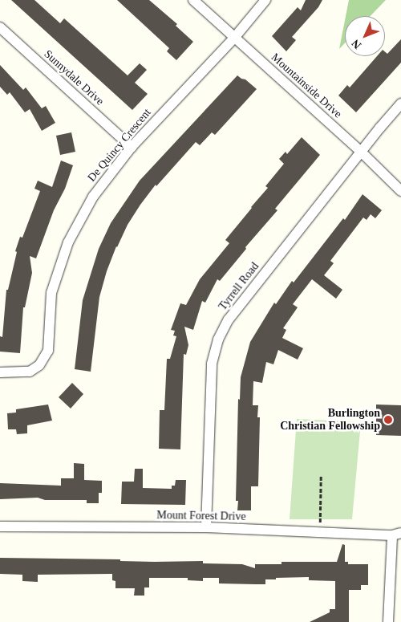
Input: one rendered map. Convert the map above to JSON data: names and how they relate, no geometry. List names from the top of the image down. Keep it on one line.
{"streets":{"street":["Sunnydale Drive","Mountainside Drive","De Quincy Crescent","Tyrrell Road","Mount Forest Drive"]},"crossings":[["Sunnydale Drive","De Quincy Crescent"],["Mountainside Drive","De Quincy Crescent"],["Mountainside Drive","Tyrrell Road"],["Tyrrell Road","Mount Forest Drive"]],"places":["Burlington Christian Fellowship"],"north":"bottom left"}
